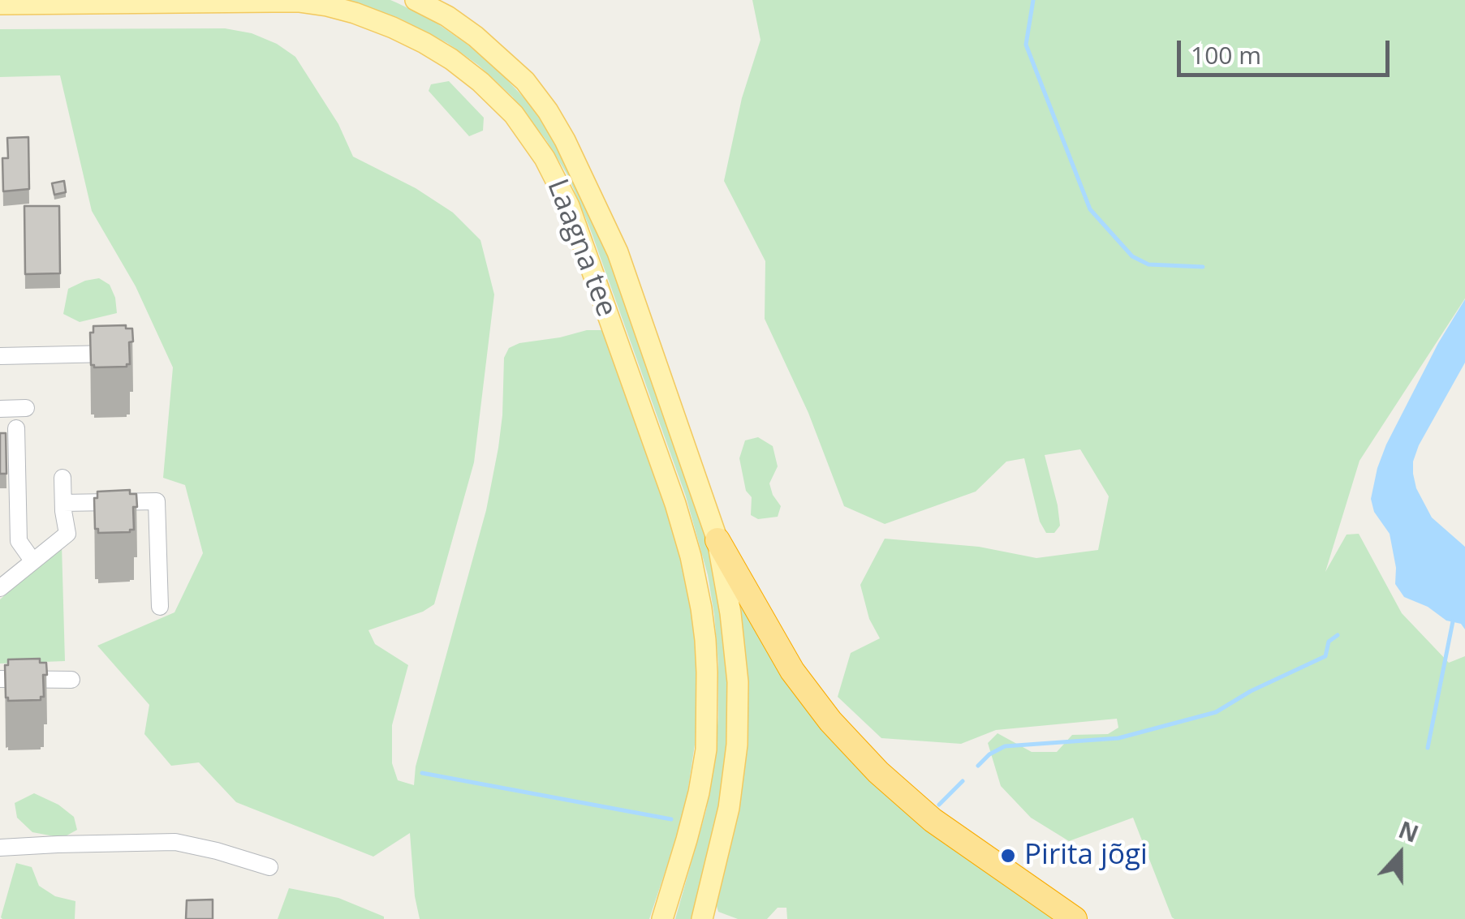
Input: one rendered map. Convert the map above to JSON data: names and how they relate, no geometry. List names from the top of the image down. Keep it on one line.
{"streets":{"main road":["Laagna tee"]},"places":["Pirita jõgi"],"scale_bar":"100 m","north":"top"}
